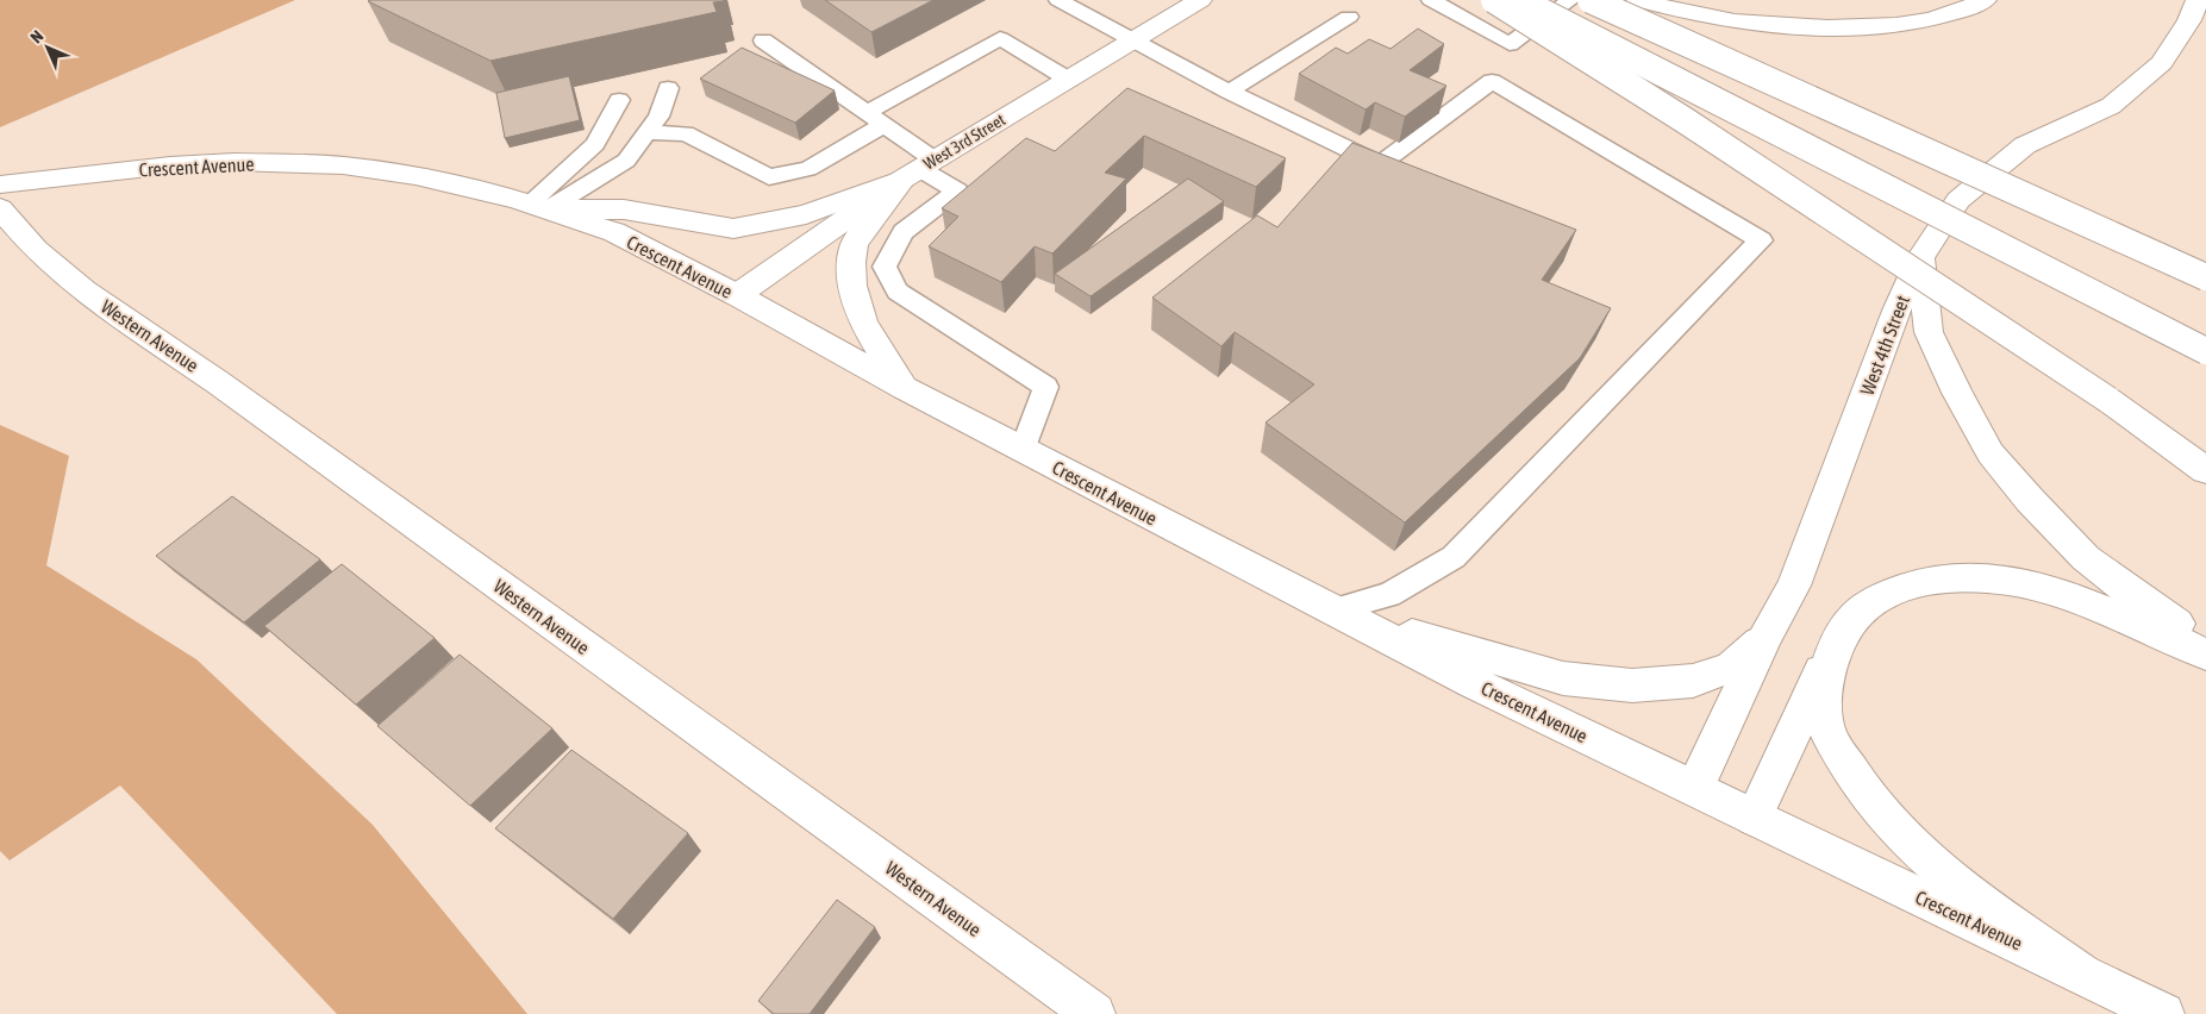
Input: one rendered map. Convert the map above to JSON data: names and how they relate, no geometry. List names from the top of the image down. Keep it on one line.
{"streets":{"main road":["West 3rd Street","Crescent Avenue","Western Avenue","West 4th Street"]},"crossings":[["West 3rd Street","Crescent Avenue"],["Crescent Avenue","West 4th Street"]],"north":"top left"}
